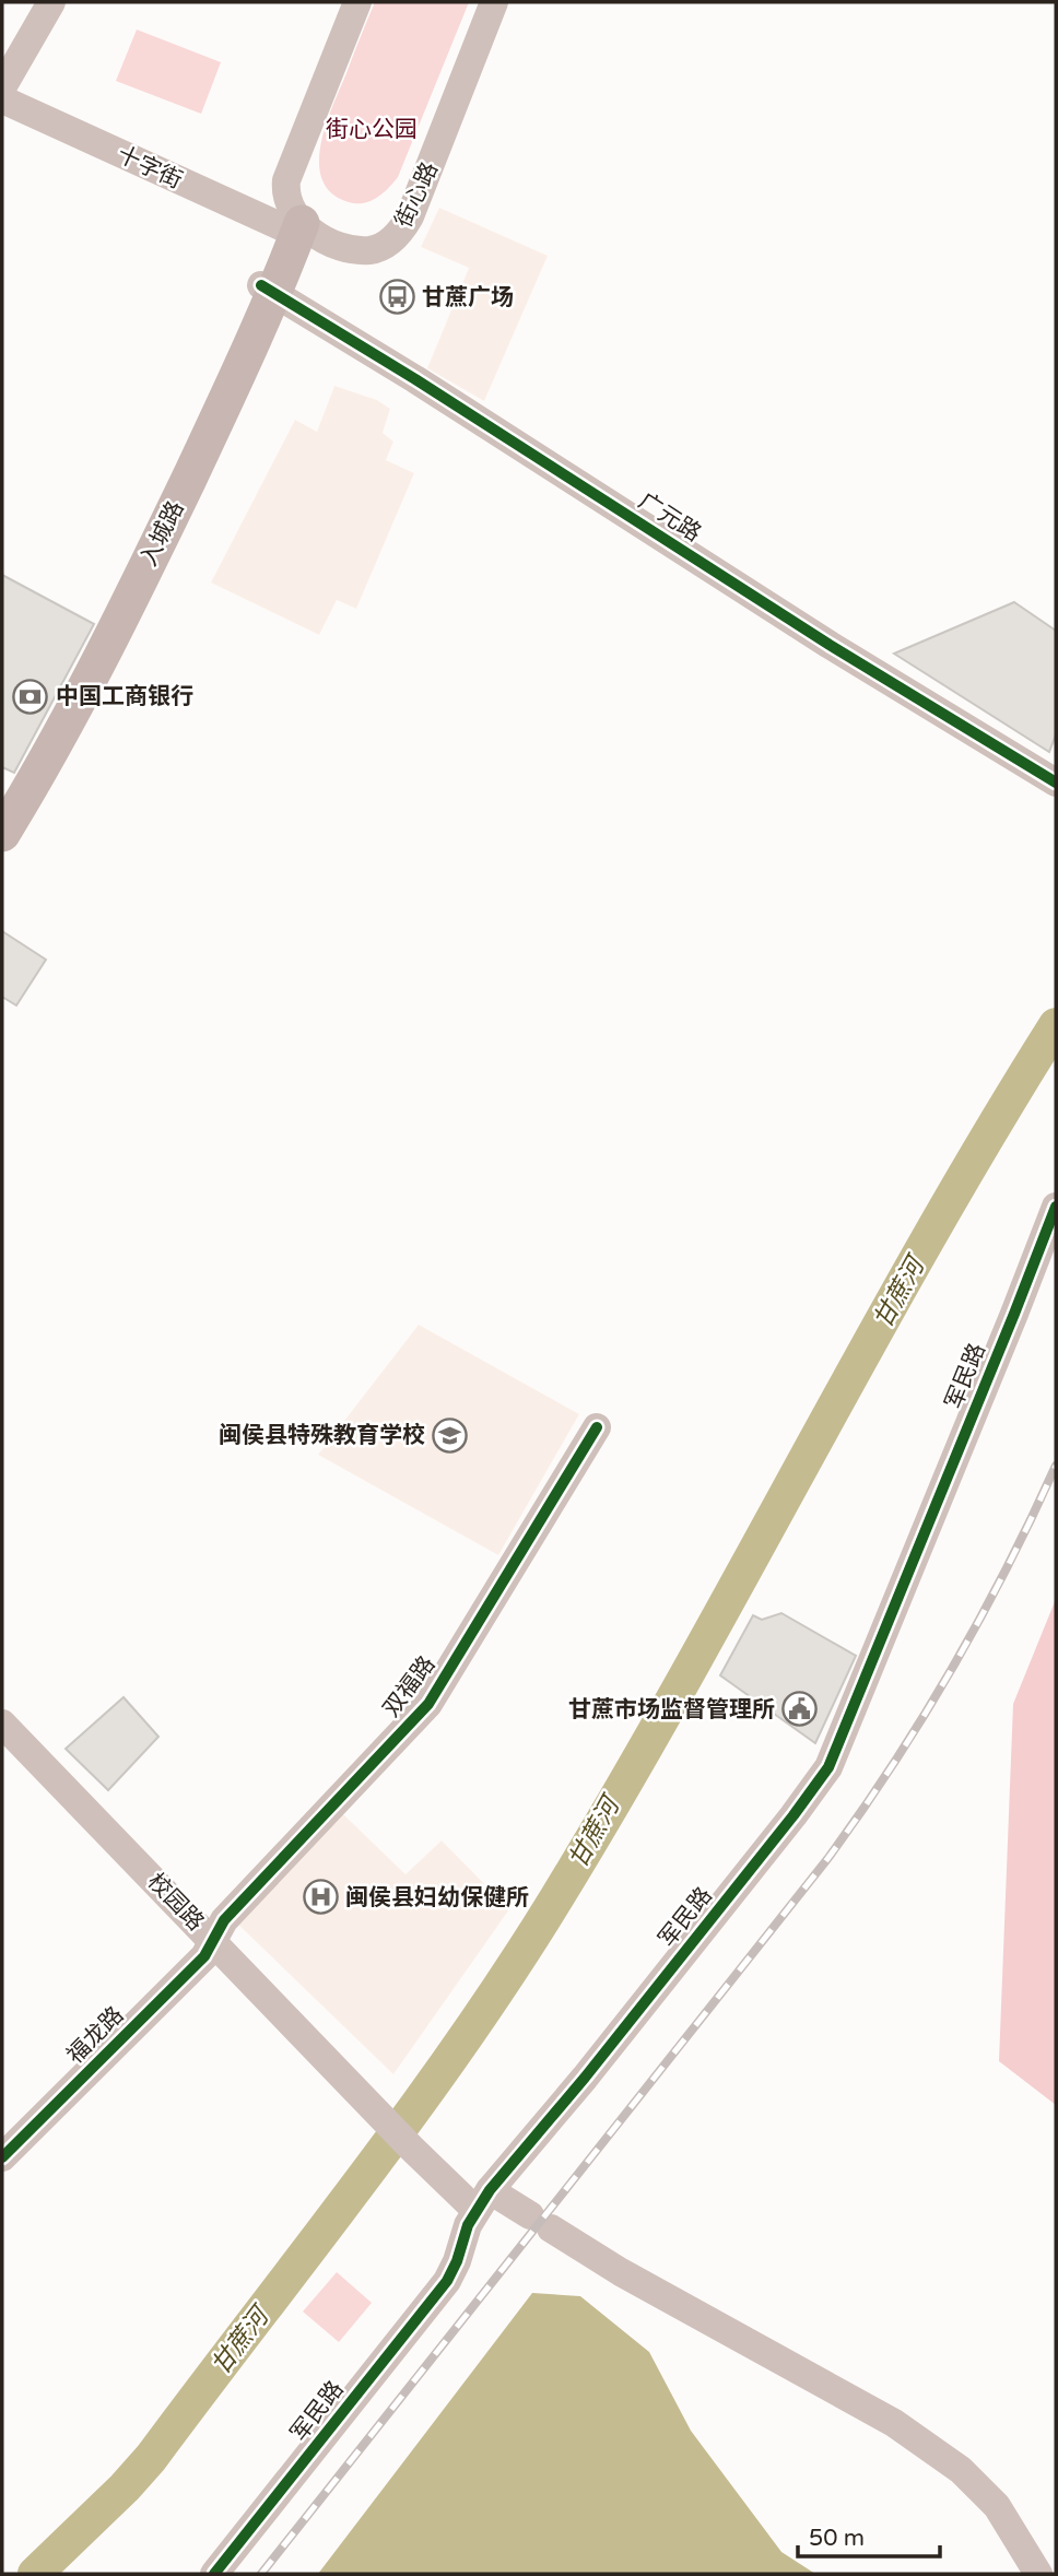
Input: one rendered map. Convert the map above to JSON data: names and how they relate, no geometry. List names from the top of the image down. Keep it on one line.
{"streets":{"main road":["入城路"],"street":["十字街","街心路","广元路","军民路","双福路","校园路","福龙路"]},"crossings":[["十字街","街心路"],["十字街","入城路"],["街心路","入城路"],["广元路","入城路"],["军民路","校园路"],["双福路","校园路"],["双福路","福龙路"],["校园路","福龙路"]],"water":["甘蔗河"],"parks":["街心公园"],"places":{"bus stop":["甘蔗广场"],"bank":["中国工商银行"],"school or university":["闽侯县特殊教育学校"],"public building":["甘蔗市场监督管理所"],"hospital":["闽侯县妇幼保健所"]},"scale_bar":"50 m"}
